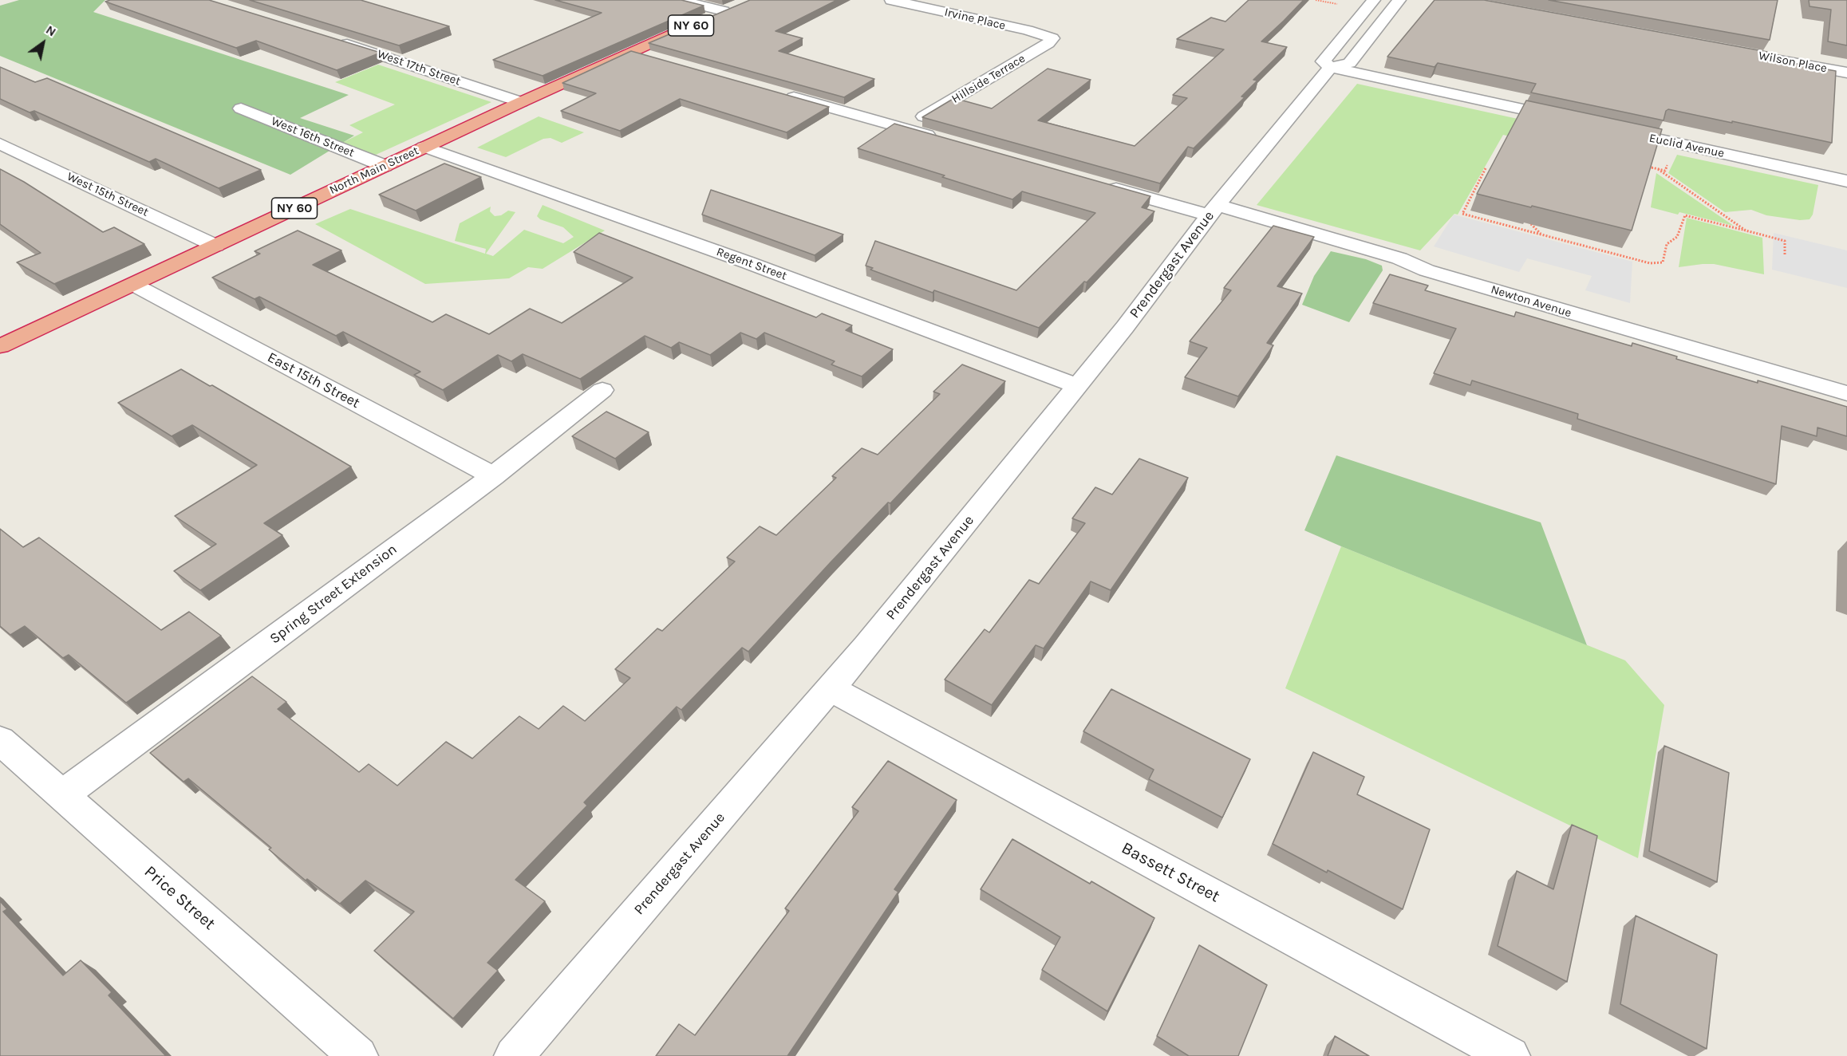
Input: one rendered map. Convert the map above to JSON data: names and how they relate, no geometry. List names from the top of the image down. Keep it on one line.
{"streets":{"highway":["NY 60","North Main Street"],"street":["Irvine Place","Wilson Place","West 17th Street","Hillside Terrace","West 16th Street","Euclid Avenue","West 15th Street","Regent Street","Prendergast Avenue","Newton Avenue","East 15th Street","Spring Street Extension","Bassett Street","Price Street"]},"crossings":[["Irvine Place","Hillside Terrace"],["West 17th Street","North Main Street"],["West 16th Street","North Main Street"],["North Main Street","West 15th Street"],["North Main Street","Regent Street"],["North Main Street","East 15th Street"],["Regent Street","Prendergast Avenue"],["Prendergast Avenue","Newton Avenue"],["Prendergast Avenue","Bassett Street"],["East 15th Street","Spring Street Extension"],["Spring Street Extension","Price Street"]],"north":"top right"}
